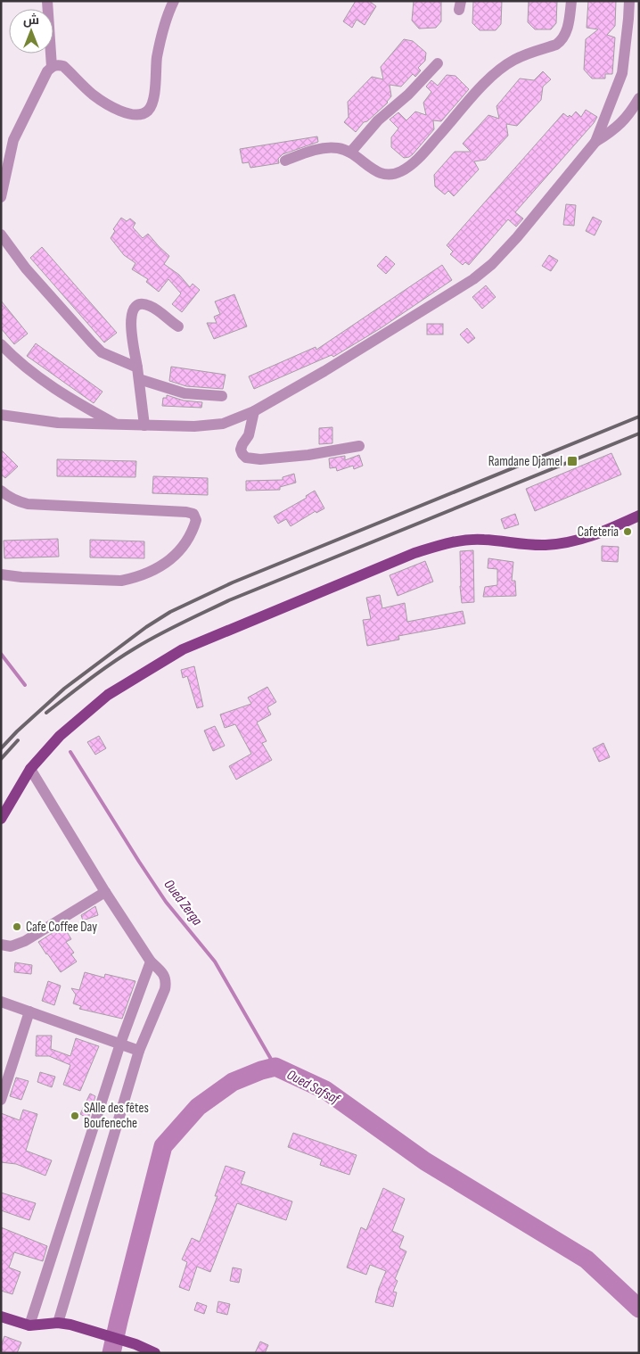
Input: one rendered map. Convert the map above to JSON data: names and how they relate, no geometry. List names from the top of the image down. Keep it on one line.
{"water":["Oued Zerga","Oued Safsaf"],"places":{"transit":["Ramdane Djamel"],"other":["Cafeteria","Cafe Coffee Day","SAlle des fêtes Boufeneche"]},"north":"top"}
